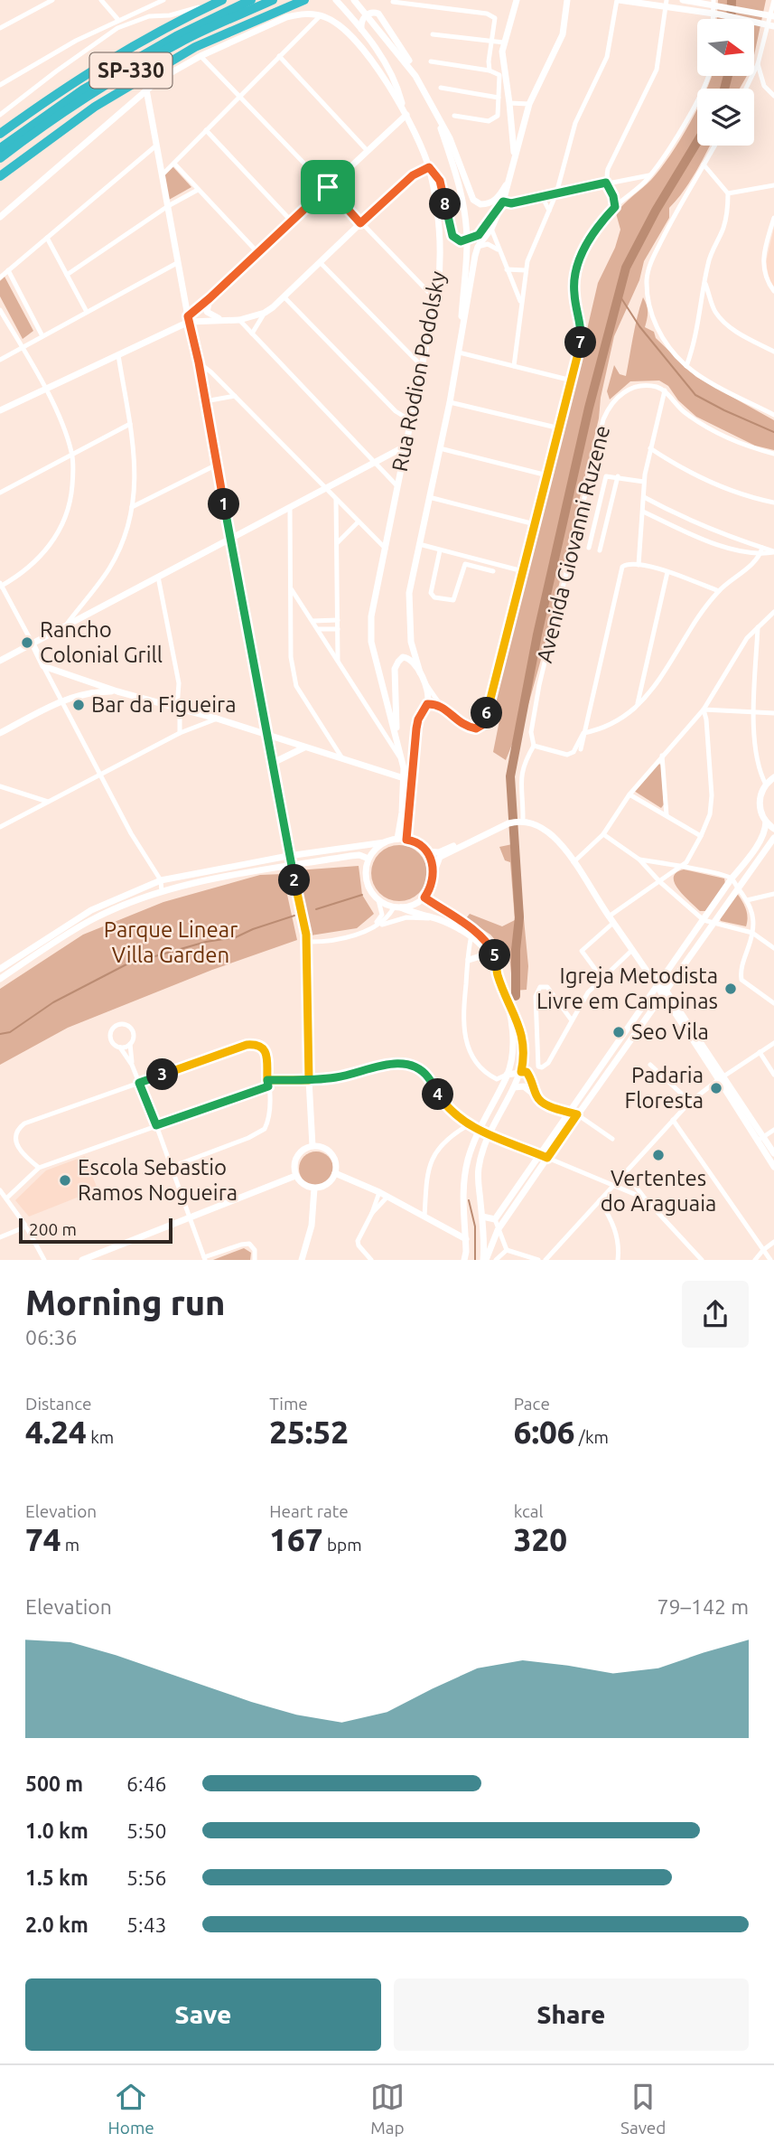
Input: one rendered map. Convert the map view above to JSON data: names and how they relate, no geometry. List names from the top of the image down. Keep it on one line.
{"streets":{"highway":["SP-330"],"street":["Rua Rodion Podolsky","Avenida Giovanni Ruzene"]},"parks":["Parque Linear Villa Garden"],"places":["Rancho Colonial Grill","Bar da Figueira","Igreja Metodista Livre em Campinas","Seo Vila","Padaria Floresta","Vertentes do Araguaia","Escola Sebastio Ramos Nogueira"],"scale_bar":"200 m","north":"right","page":{"pins":["8","7","1","6","2","5","3","4"],"scale":"200 m","heading":["Morning run","06:36"],"stats":[["Distance","4.24 km"],["Time","25:52"],["Pace","6:06 /km"],["Elevation","74 m"],["Heart rate","167 bpm"],["kcal","320"]],"chart":["Elevation","79–142 m"],"list":[{"name":"500 m","note":"6:46"},{"name":"1.0 km","note":"5:50"},{"name":"1.5 km","note":"5:56"},{"name":"2.0 km","note":"5:43"}],"buttons":["Save","Share"],"tabs":["Home","Map","Saved"]}}
